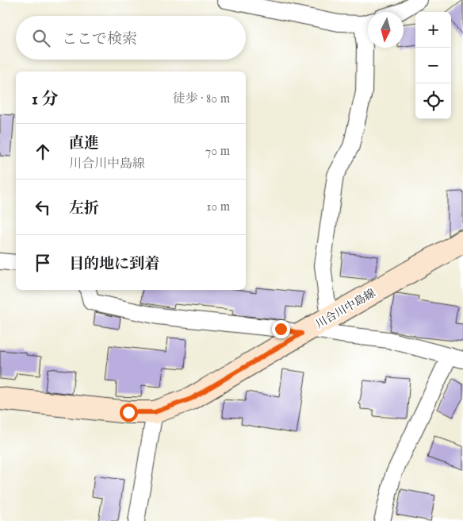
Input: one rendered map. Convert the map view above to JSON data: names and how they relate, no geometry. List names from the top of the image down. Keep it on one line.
{"streets":{"main road":["川合川中島線"]},"north":"bottom","page":{"map_buttons":["+","−"],"search":"ここで検索","heading":["1 分","徒歩 · 80 m"],"list":[["直進","川合川中島線","70 m"],["左折","10 m"],"目的地に到着"]}}
